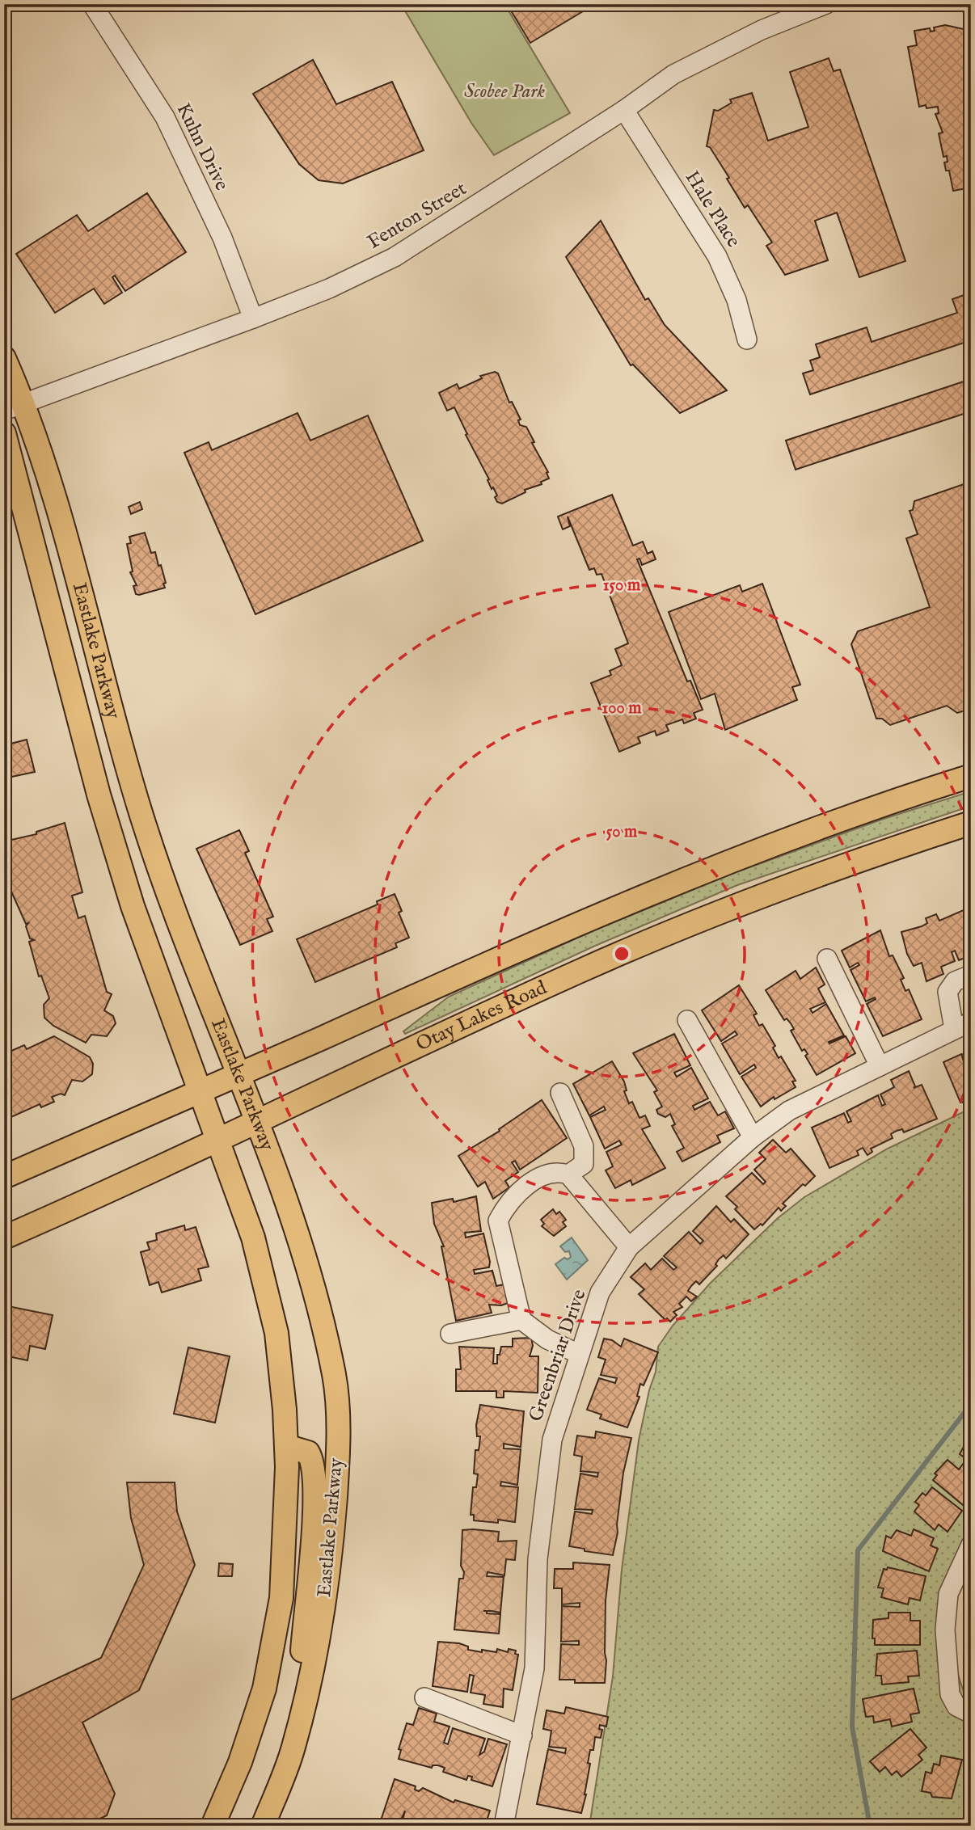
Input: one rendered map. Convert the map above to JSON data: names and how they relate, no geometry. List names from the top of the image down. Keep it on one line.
{"streets":{"main road":["Eastlake Parkway","Otay Lakes Road"],"street":["Kuhn Drive","Hale Place","Fenton Street","Greenbriar Drive"]},"crossings":[["Kuhn Drive","Fenton Street"],["Hale Place","Fenton Street"],["Fenton Street","Eastlake Parkway"],["Eastlake Parkway","Otay Lakes Road"]],"parks":["Scobee Park"],"rings":["150 m","100 m","50 m"]}
